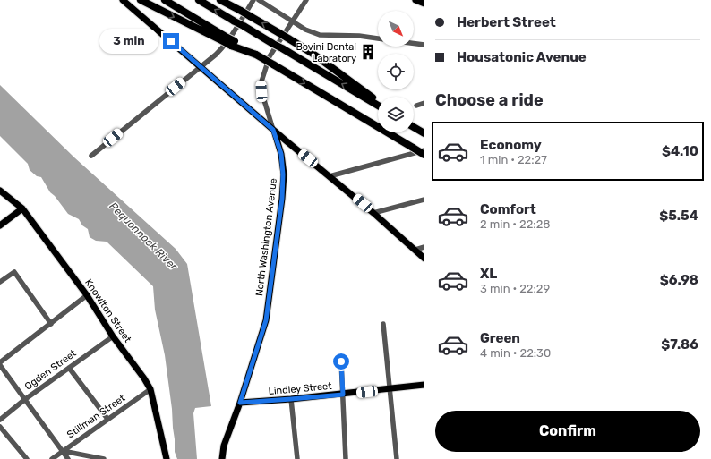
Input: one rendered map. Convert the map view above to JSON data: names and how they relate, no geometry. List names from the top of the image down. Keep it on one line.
{"streets":{"main road":["North Washington Avenue","Knowlton Street","Lindley Street"],"street":["Ogden Street","Stillman Street"]},"crossings":[["North Washington Avenue","Lindley Street"],["Knowlton Street","Ogden Street"],["Knowlton Street","Stillman Street"]],"water":["Pequonnock River"],"places":{"building":["Bovini Dental Labratory"]},"north":"bottom right","page":{"banner":["Herbert Street","Housatonic Avenue"],"bubble":"3 min","heading":"Choose a ride","list":[{"name":"Economy","note":"1 min · 22:27","value":"$4.10"},{"name":"Comfort","note":"2 min · 22:28","value":"$5.54"},{"name":"XL","note":"3 min · 22:29","value":"$6.98"},{"name":"Green","note":"4 min · 22:30","value":"$7.86"}],"buttons":"Confirm"}}
